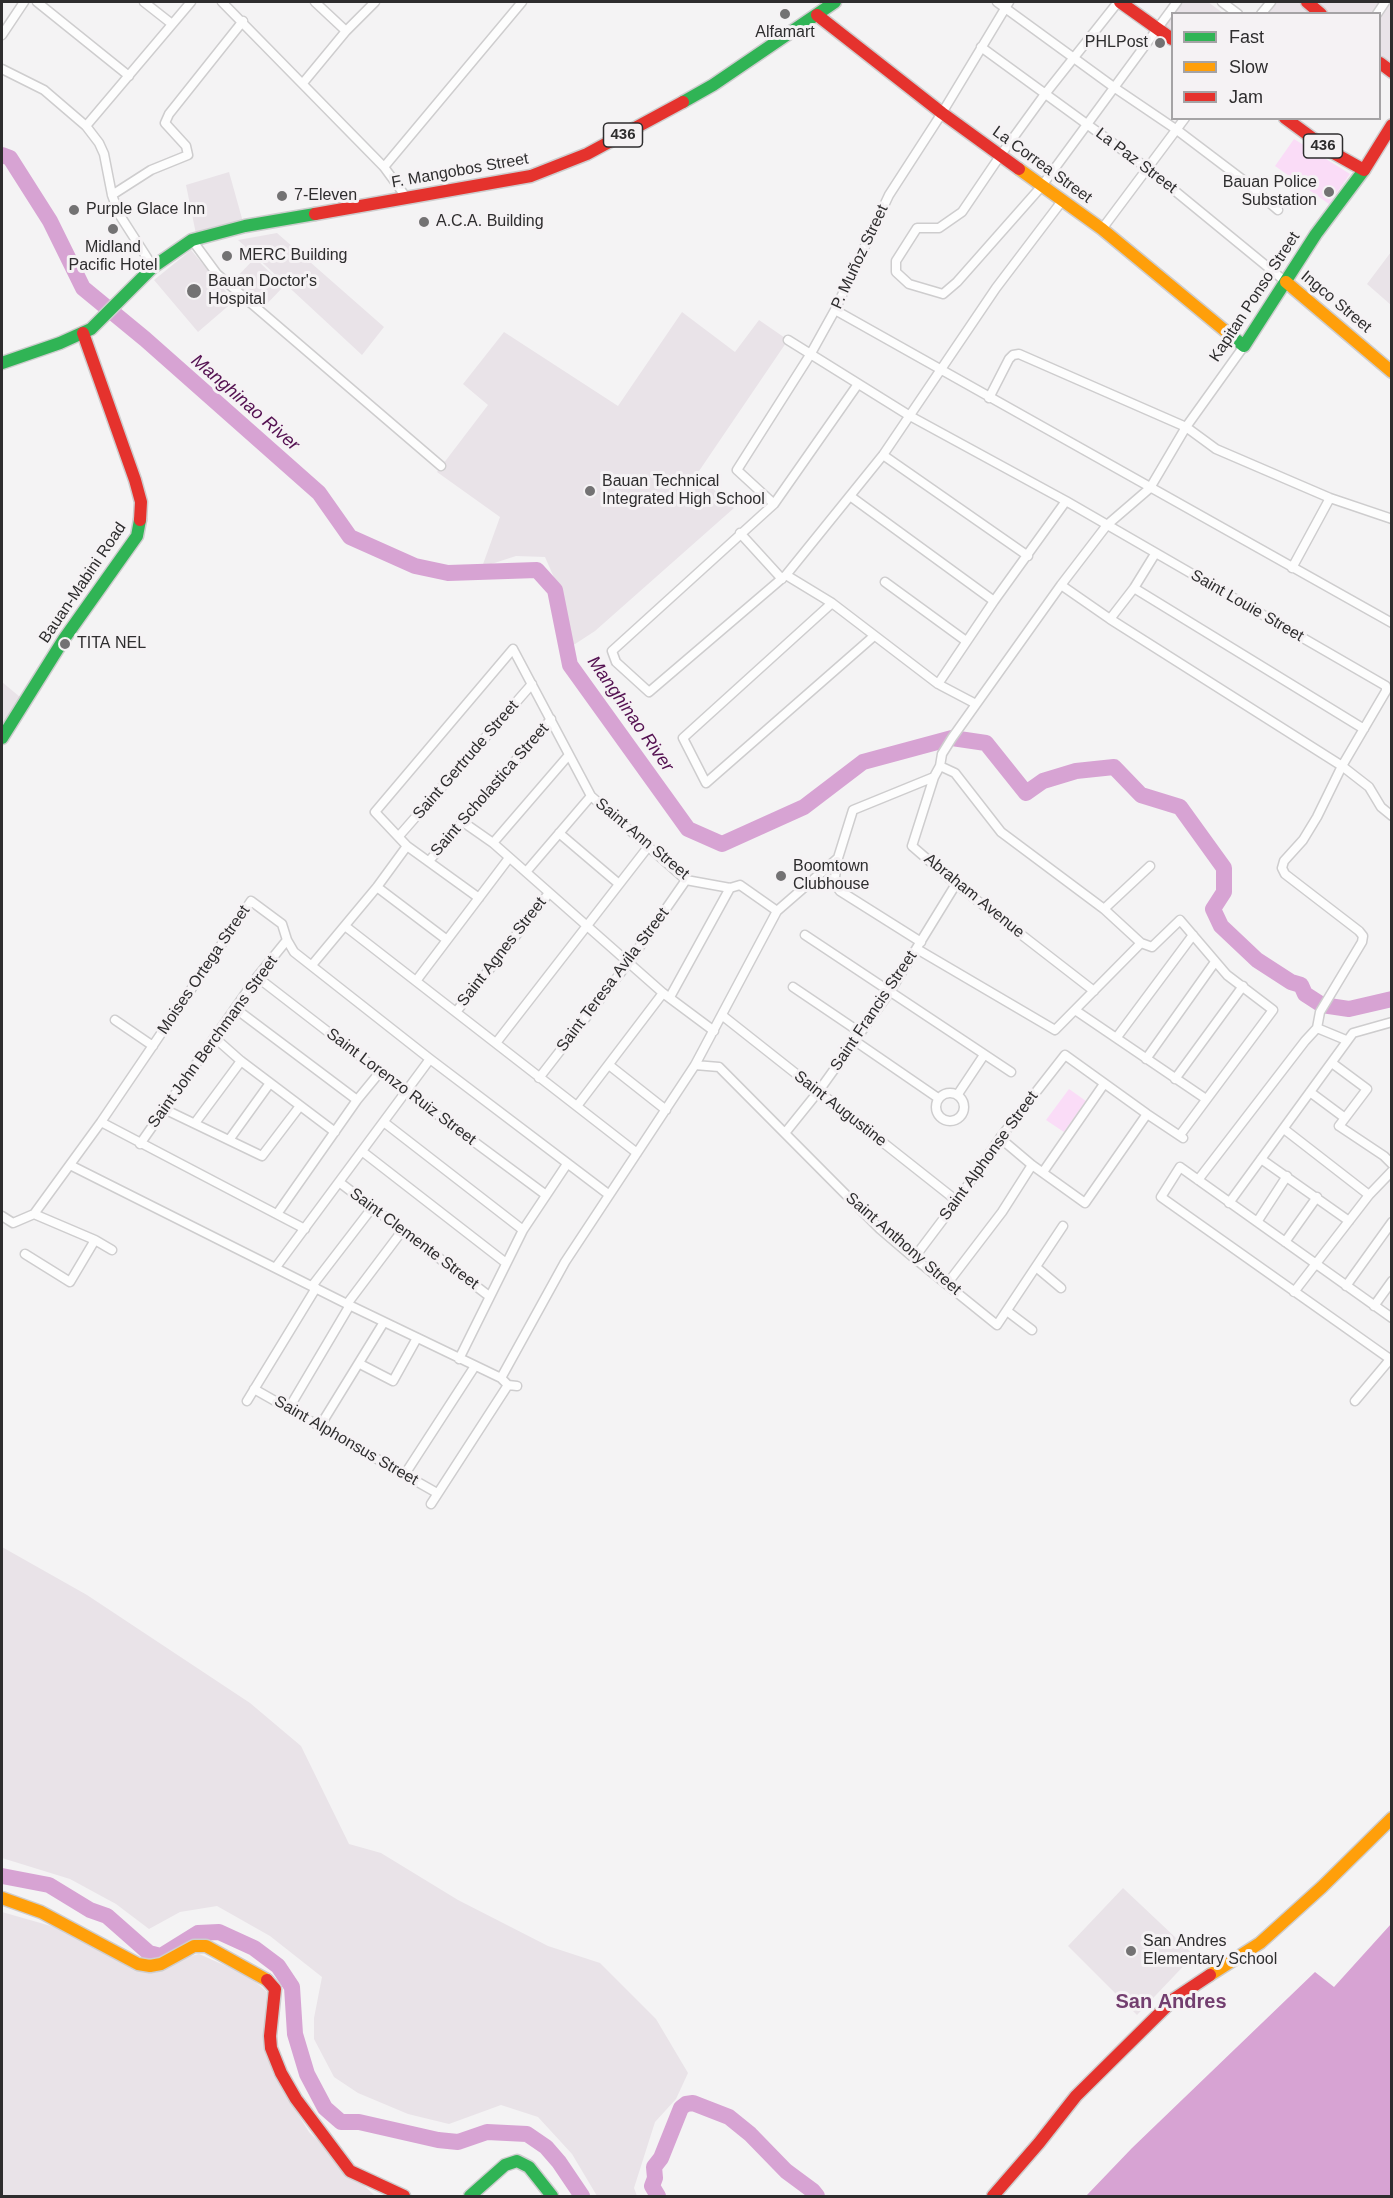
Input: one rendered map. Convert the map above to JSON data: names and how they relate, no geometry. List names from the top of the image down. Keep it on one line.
{"streets":{"street":["436","La Paz Street","La Correa Street","F. Mangobos Street","P. Muñoz Street","Kapitan Ponso Street","Ingco Street","Bauan-Mabini Road","Saint Louie Street","Saint Gertrude Street","Saint Scholastica Street","Saint Ann Street","Abraham Avenue","Saint Agnes Street","Moises Ortega Street","Saint Teresa Avila Street","Saint Francis Street","Saint John Berchmans Street","Saint Lorenzo Ruiz Street","Saint Augustine","Saint Alphonse Street","Saint Clemente Street","Saint Anthony Street","Saint Alphonsus Street"]},"crossings":[["436","F. Mangobos Street"],["436","Kapitan Ponso Street"],["436","Bauan-Mabini Road"],["La Paz Street","P. Muñoz Street"],["La Paz Street","Kapitan Ponso Street"],["La Paz Street","Ingco Street"],["La Correa Street","F. Mangobos Street"],["La Correa Street","P. Muñoz Street"],["La Correa Street","Kapitan Ponso Street"],["F. Mangobos Street","Bauan-Mabini Road"],["P. Muñoz Street","Saint Louie Street"],["Kapitan Ponso Street","Ingco Street"],["Kapitan Ponso Street","Saint Louie Street"],["Kapitan Ponso Street","Abraham Avenue"],["Saint Gertrude Street","Saint Ann Street"],["Saint Scholastica Street","Saint Ann Street"],["Saint Ann Street","Saint Teresa Avila Street"],["Abraham Avenue","Saint Francis Street"],["Moises Ortega Street","Saint John Berchmans Street"],["Saint Francis Street","Saint Augustine"],["Saint Francis Street","Saint Anthony Street"],["Saint John Berchmans Street","Saint Lorenzo Ruiz Street"],["Saint Augustine","Saint Alphonse Street"],["Saint Alphonse Street","Saint Anthony Street"]],"districts":["San Andres"],"water":["Manghinao River"],"places":["Alfamart","PHLPost","Bauan Police Substation","7-Eleven","Purple Glace Inn","A.C.A. Building","Midland Pacific Hotel","MERC Building","Bauan Doctor's Hospital","Bauan Technical Integrated High School","TITA NEL","Boomtown Clubhouse","San Andres Elementary School"],"legend":["Fast","Slow","Jam"]}
